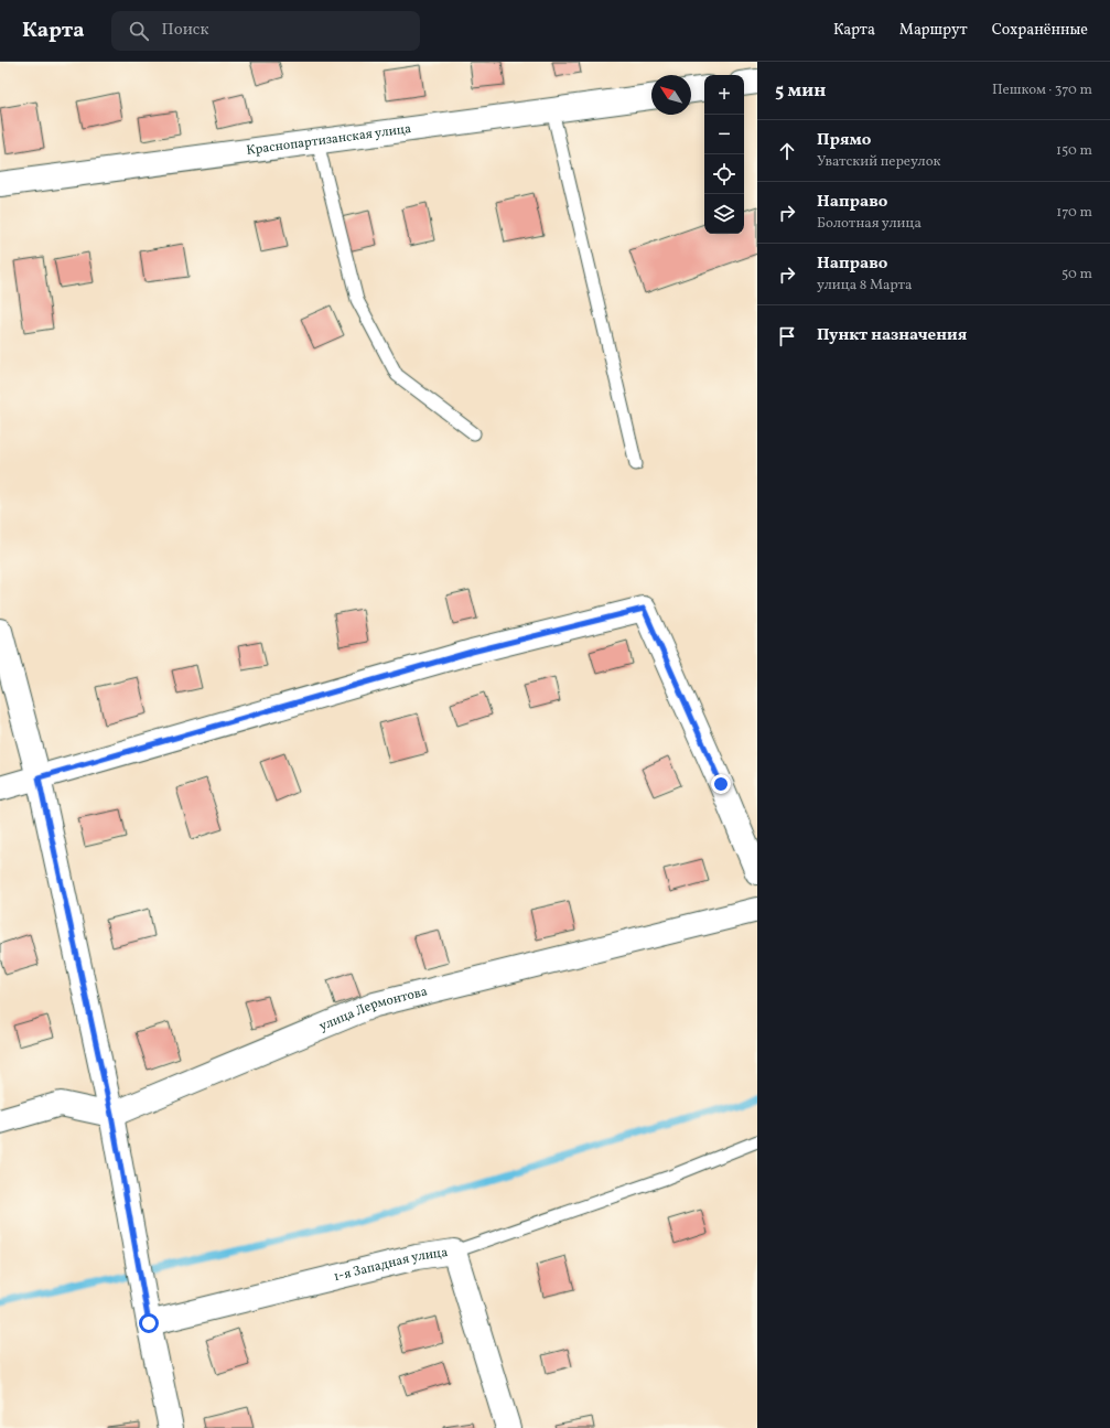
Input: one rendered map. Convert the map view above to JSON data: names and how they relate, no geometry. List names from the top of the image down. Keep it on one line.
{"streets":{"street":["Краснопартизанская улица","улица Лермонтова","1-я Западная улица"]},"north":"top left","page":{"header":"Карта","search":"Поиск","nav":["Карта","Маршрут","Сохранённые"],"heading":["5 мин","Пешком · 370 m"],"map_buttons":["+","−"],"list":[["Прямо","Уватский переулок","150 m"],["Направо","Болотная улица","170 m"],["Направо","улица 8 Марта","50 m"],"Пункт назначения"]}}
